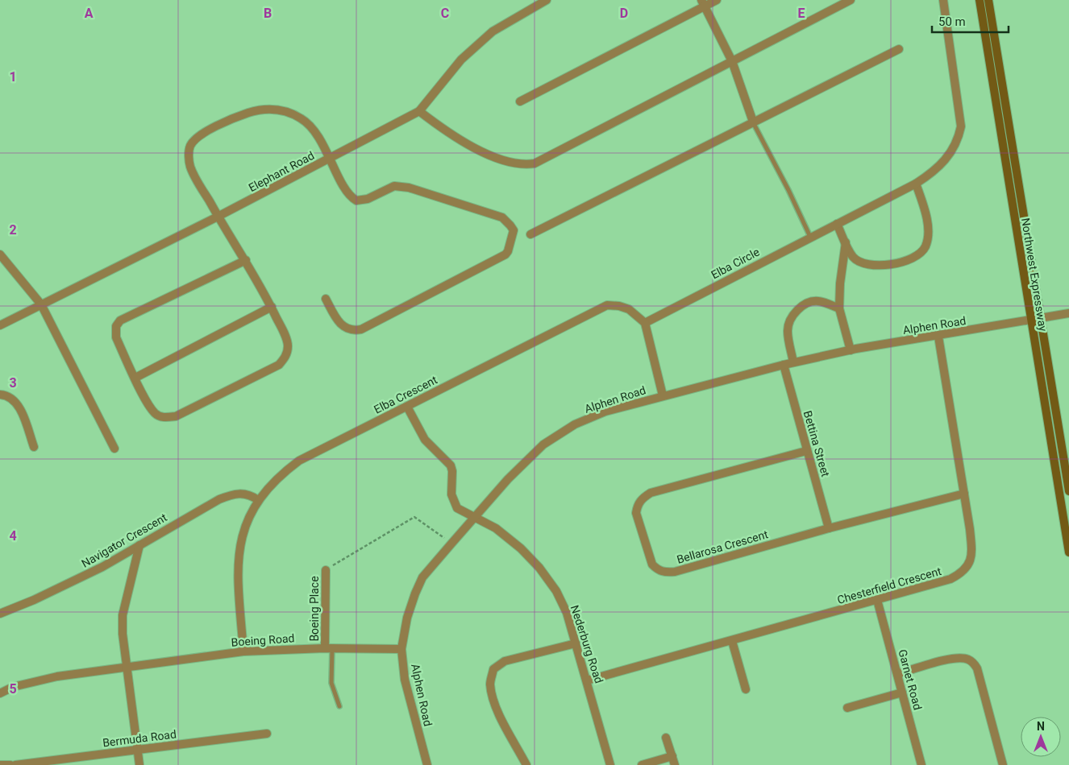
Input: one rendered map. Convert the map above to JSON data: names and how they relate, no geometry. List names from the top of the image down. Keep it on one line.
{"streets":{"main road":["Northwest Expressway"],"street":["Elephant Road","Elba Circle","Alphen Road","Elba Crescent","Bettina Street","Navigator Crescent","Bellarosa Crescent","Chesterfield Crescent","Boeing Place","Boeing Road","Nederburg Road","Garnet Road","Bermuda Road"]},"crossings":[["Elba Circle","Elba Crescent"],["Northwest Expressway","Alphen Road"],["Alphen Road","Bettina Street"],["Alphen Road","Chesterfield Crescent"],["Alphen Road","Boeing Road"],["Alphen Road","Nederburg Road"],["Elba Crescent","Navigator Crescent"],["Elba Crescent","Boeing Road"],["Elba Crescent","Nederburg Road"],["Bettina Street","Bellarosa Crescent"],["Bellarosa Crescent","Chesterfield Crescent"],["Chesterfield Crescent","Nederburg Road"],["Chesterfield Crescent","Garnet Road"],["Boeing Place","Boeing Road"]],"scale_bar":"50 m","north":"top","grid":{"columns":["A","B","C","D","E"],"rows":["1","2","3","4","5"]}}
